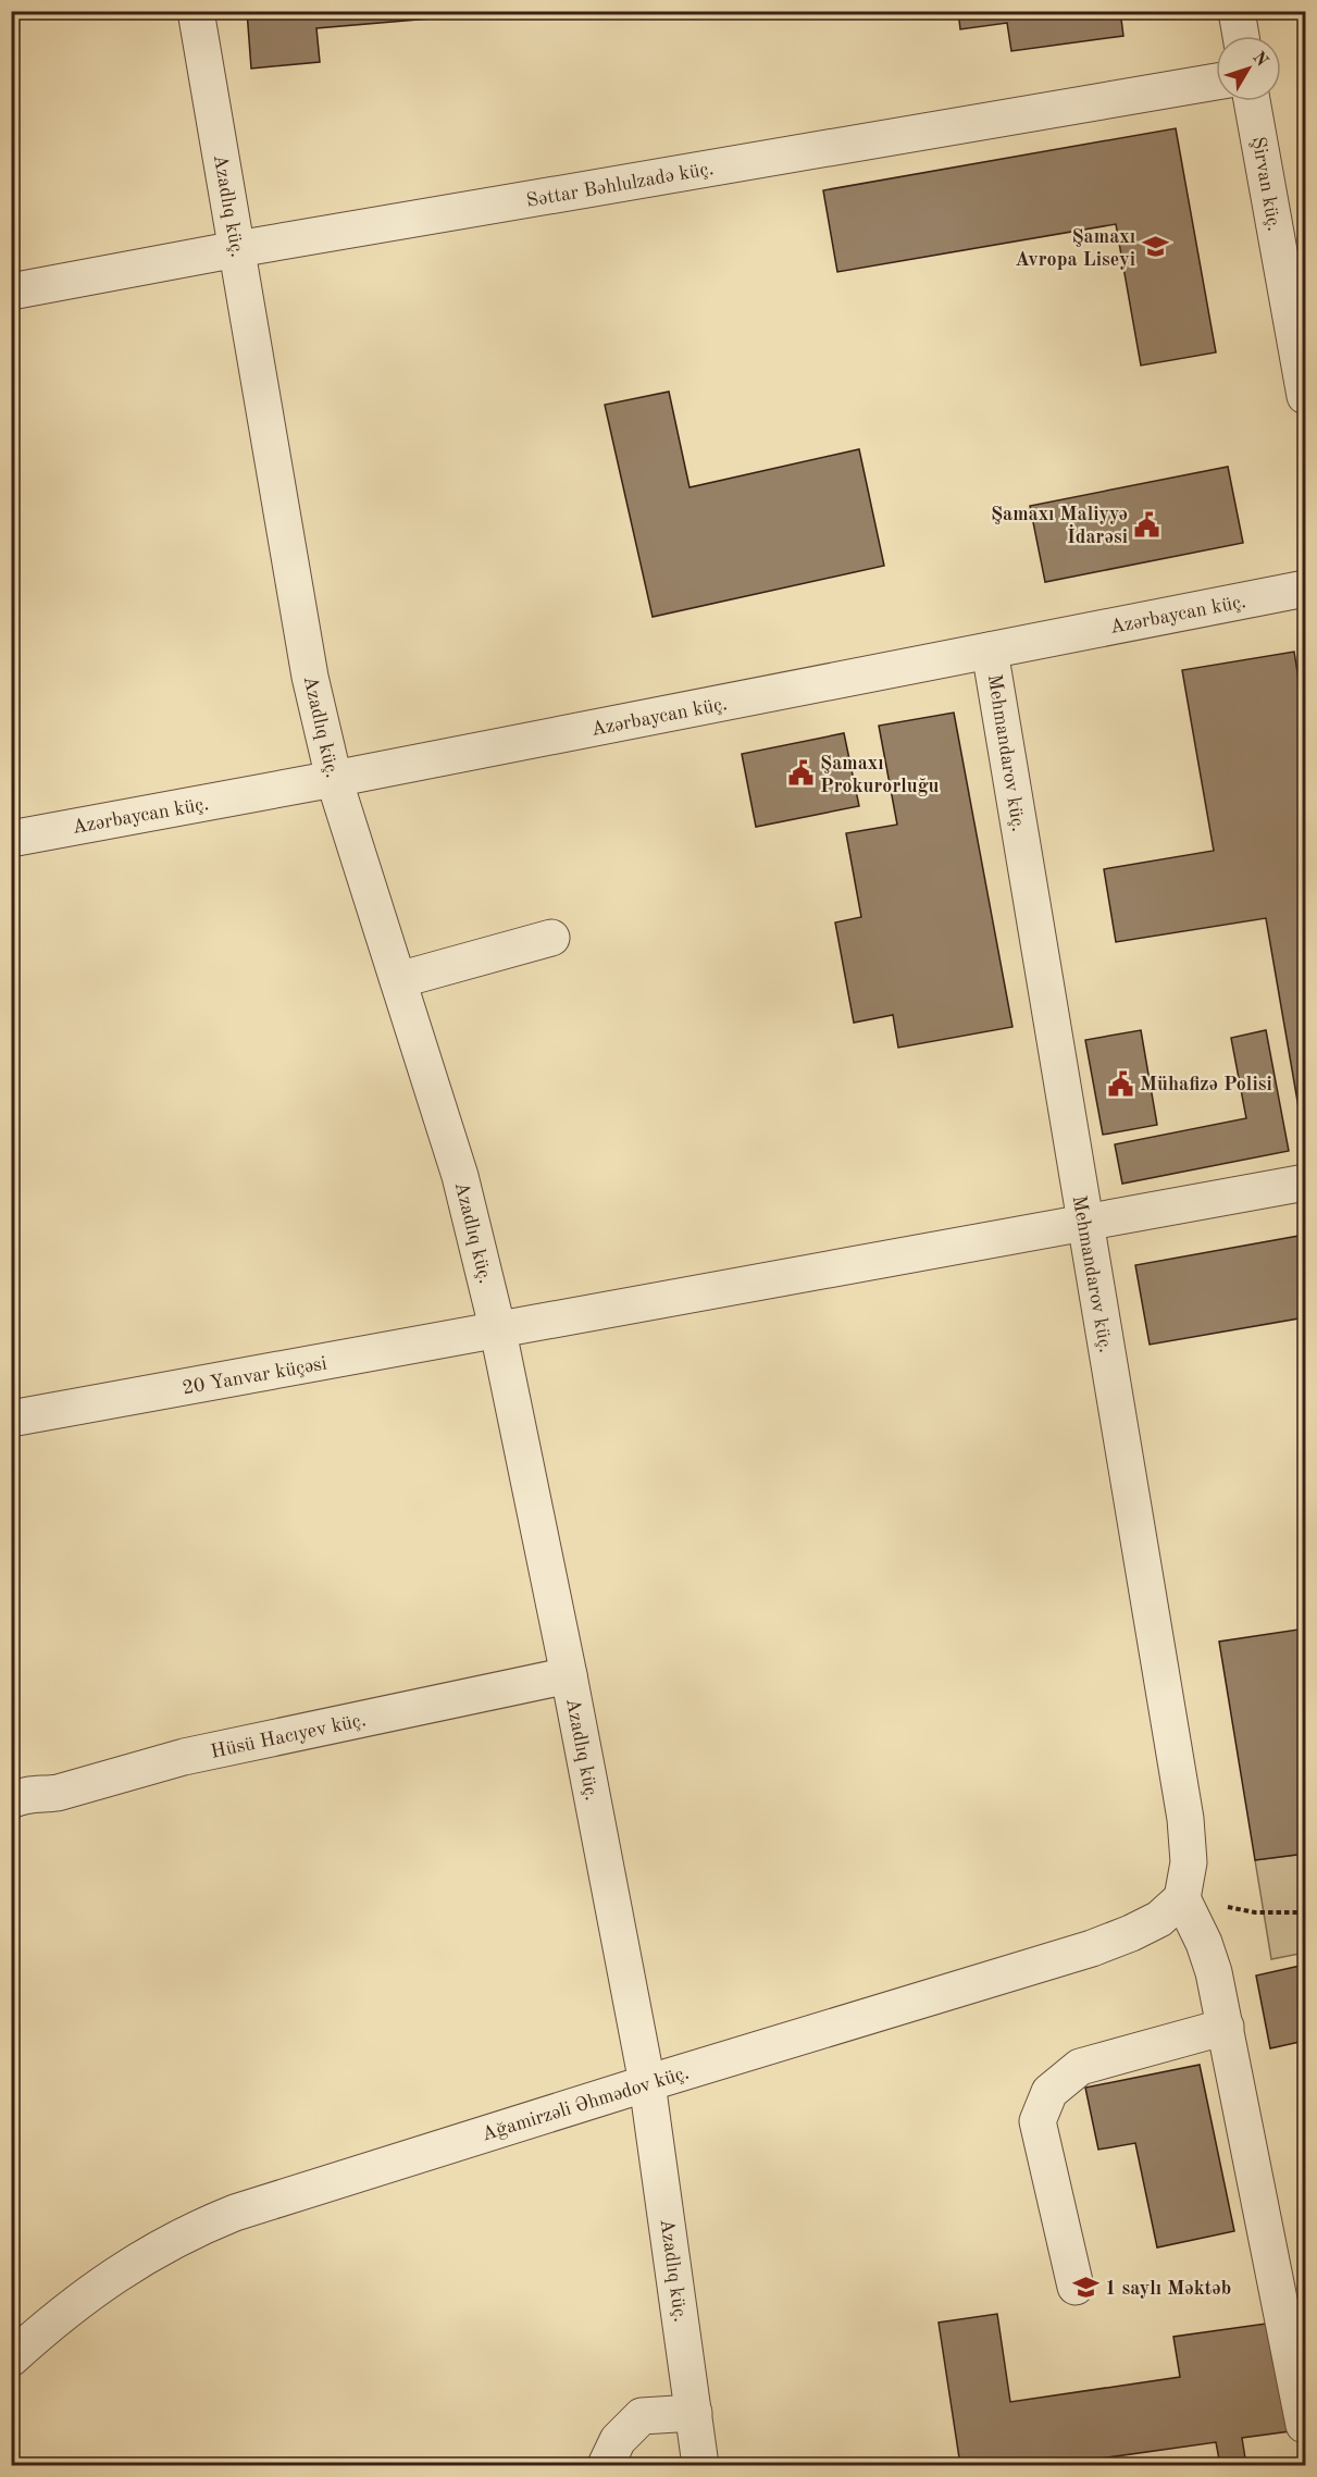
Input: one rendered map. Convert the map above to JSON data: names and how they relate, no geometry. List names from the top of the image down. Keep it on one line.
{"streets":{"street":["Səttar Bəhlulzadə küç.","Şirvan küç.","Azadlıq küç.","Azərbaycan küç.","Mehmandarov küç.","20 Yanvar küçəsi","Hüsü Hacıyev küç.","Ağamirzəli Əhmədov küç."]},"crossings":[["Səttar Bəhlulzadə küç.","Azadlıq küç."],["Azadlıq küç.","Azərbaycan küç."],["Azadlıq küç.","20 Yanvar küçəsi"],["Azadlıq küç.","Hüsü Hacıyev küç."],["Azadlıq küç.","Ağamirzəli Əhmədov küç."],["Azərbaycan küç.","Mehmandarov küç."],["Mehmandarov küç.","20 Yanvar küçəsi"],["Mehmandarov küç.","Ağamirzəli Əhmədov küç."]],"places":{"school or university":["Şamaxı Avropa Liseyi","1 saylı Məktəb"],"public building":["Şamaxı Maliyyə İdarəsi","Şamaxı Prokurorluğu","Mühafizə Polisi"]},"north":"top right"}
